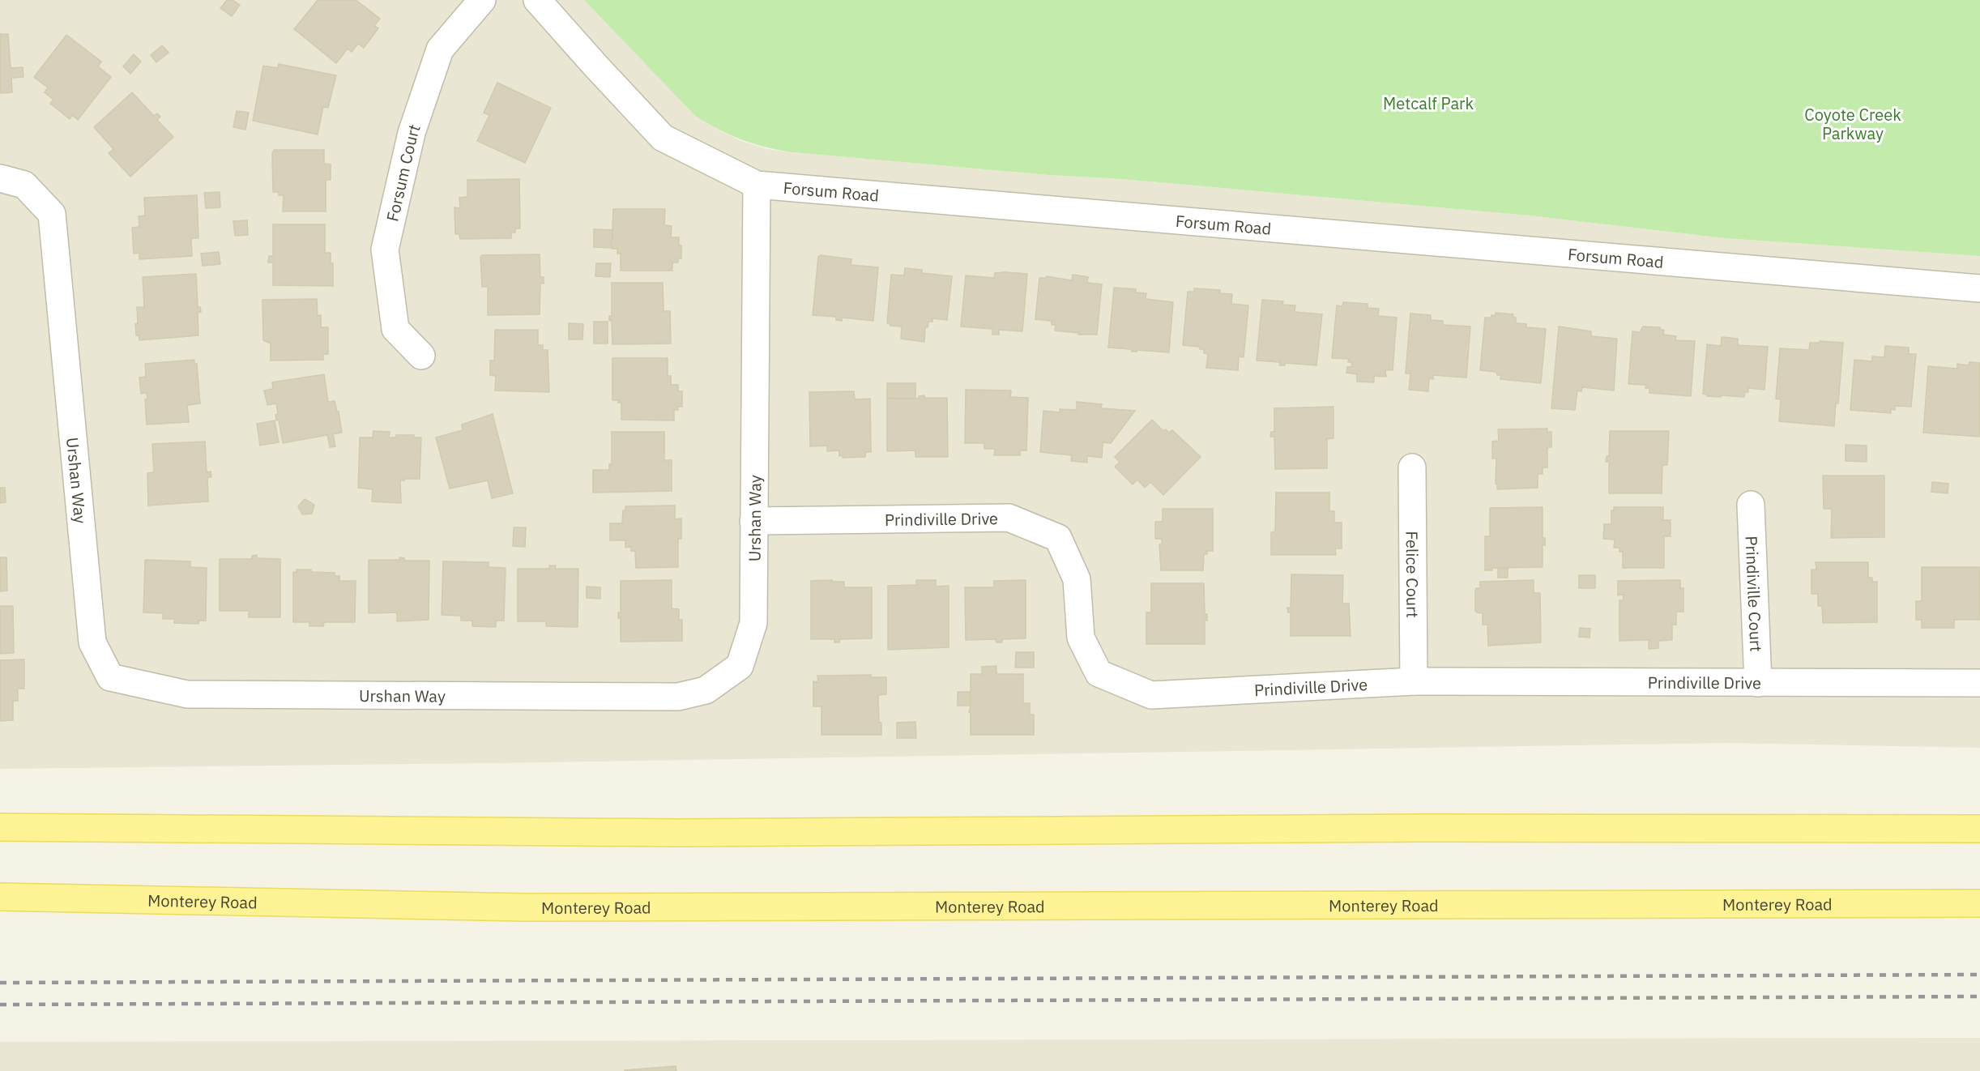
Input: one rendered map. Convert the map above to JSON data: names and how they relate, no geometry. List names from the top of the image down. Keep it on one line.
{"streets":{"main road":["Monterey Road"],"street":["Forsum Court","Forsum Road","Urshan Way","Prindiville Drive","Felice Court","Prindiville Court"]},"crossings":[["Forsum Road","Urshan Way"],["Urshan Way","Prindiville Drive"],["Prindiville Drive","Felice Court"],["Prindiville Drive","Prindiville Court"]],"parks":["Metcalf Park","Coyote Creek Parkway"]}
